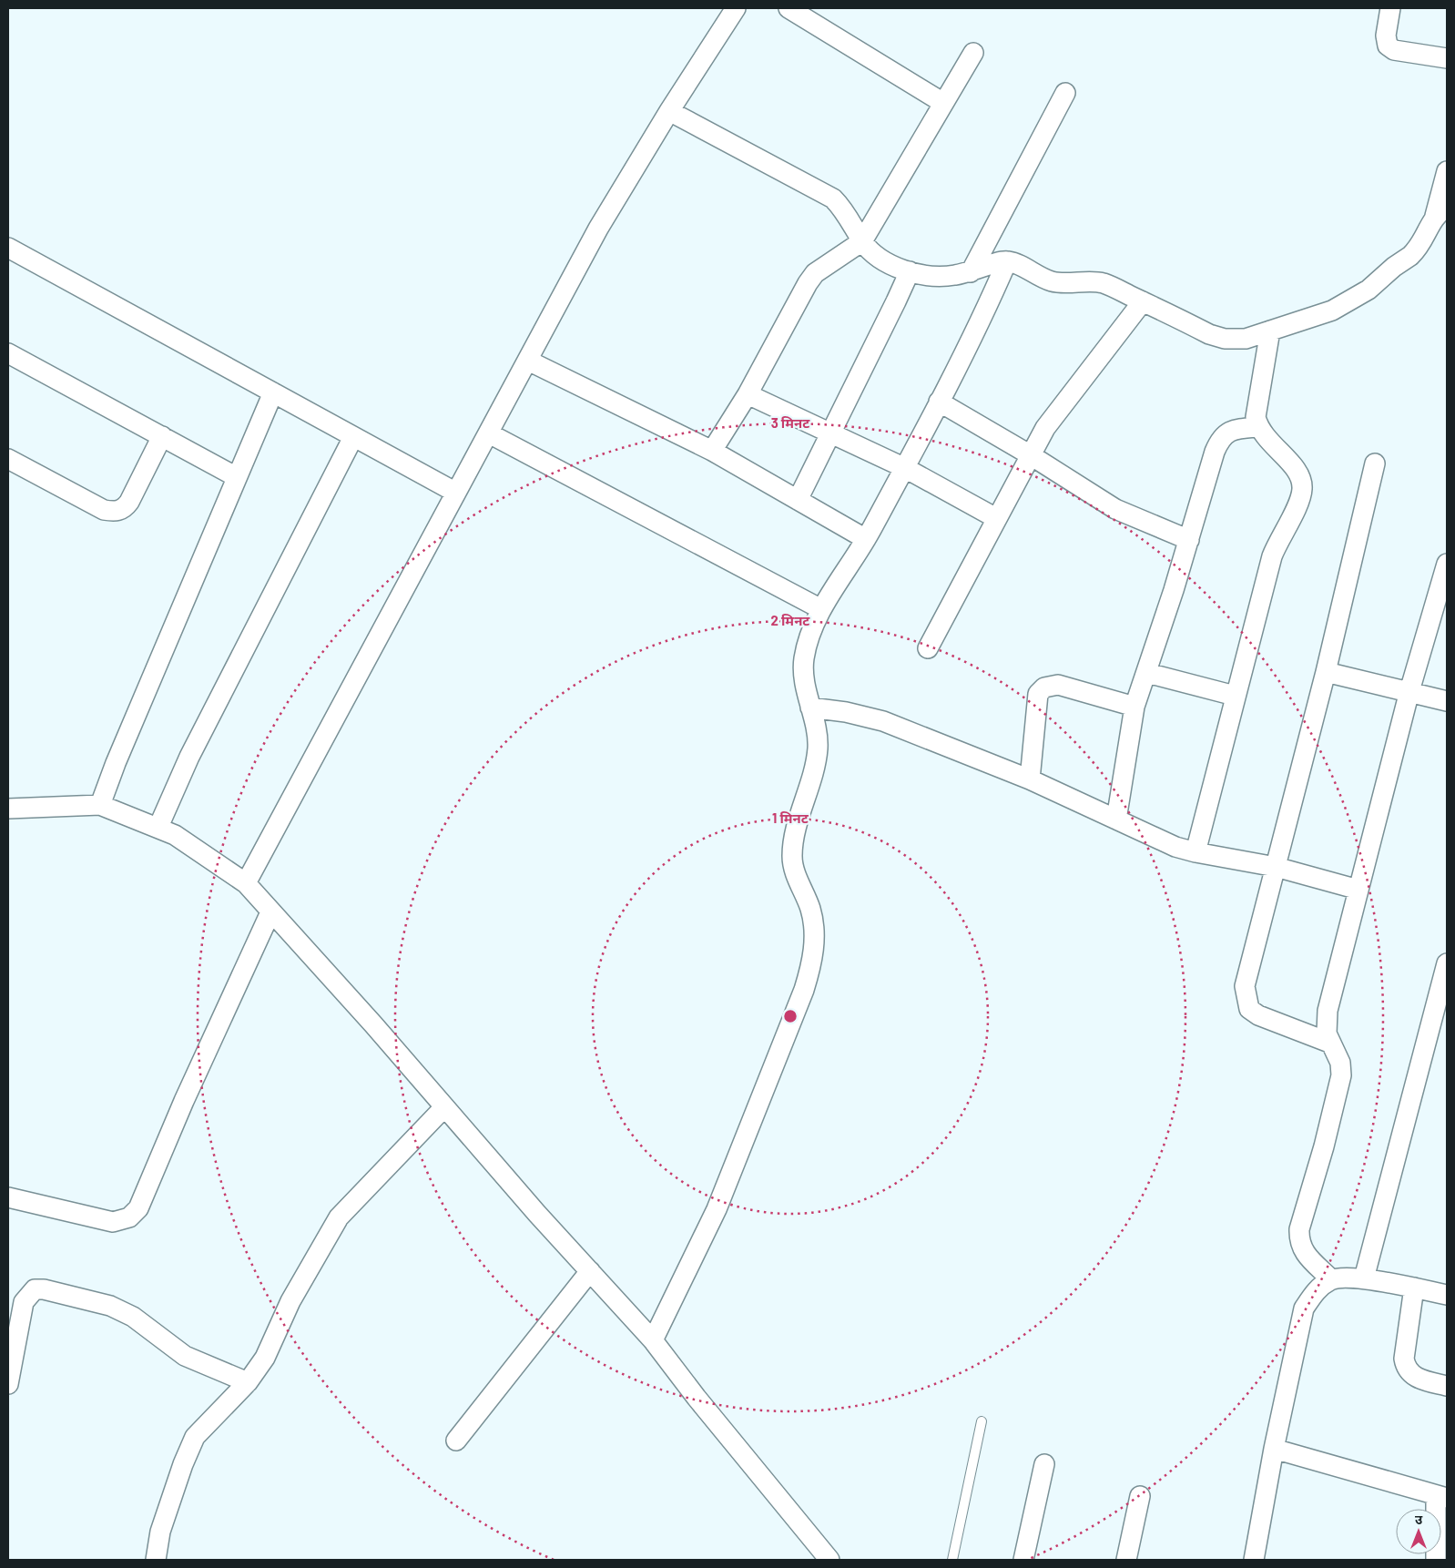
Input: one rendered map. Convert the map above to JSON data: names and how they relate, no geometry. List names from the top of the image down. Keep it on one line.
{"north":"top","rings":["3 मिनट","2 मिनट","1 मिनट"]}
